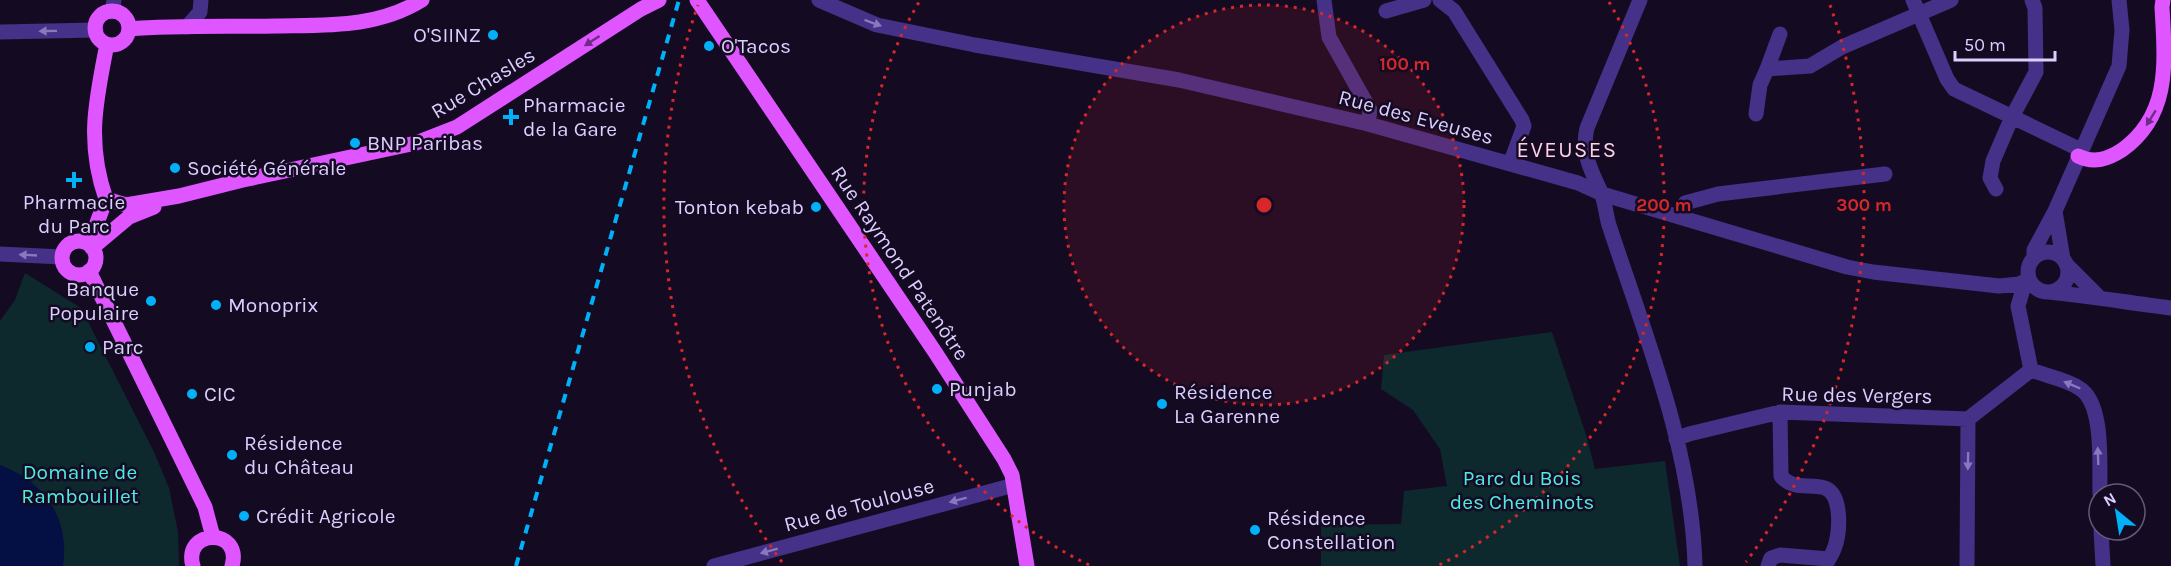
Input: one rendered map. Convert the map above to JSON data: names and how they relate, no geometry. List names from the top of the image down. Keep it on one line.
{"streets":{"main road":["Rue Chasles","Rue Raymond Patenôtre"],"street":["Rue des Eveuses","Rue des Vergers","Rue de Toulouse"]},"crossings":[["Rue Raymond Patenôtre","Rue de Toulouse"]],"one_way":["Rue Chasles","Rue des Eveuses","Rue de Toulouse"],"districts":["ÉVEUSES"],"parks":["Domaine de Rambouillet","Parc du Bois des Cheminots"],"places":{"other":["O'SIINZ","O'Tacos","BNP Paribas","Société Générale","Tonton kebab","Banque Populaire","Monoprix","Parc","Punjab","CIC","Résidence La Garenne","Résidence du Château","Crédit Agricole","Résidence Constellation"],"health":["Pharmacie de la Gare","Pharmacie du Parc"]},"scale_bar":"50 m","north":"top left","rings":["100 m","200 m","300 m"]}
